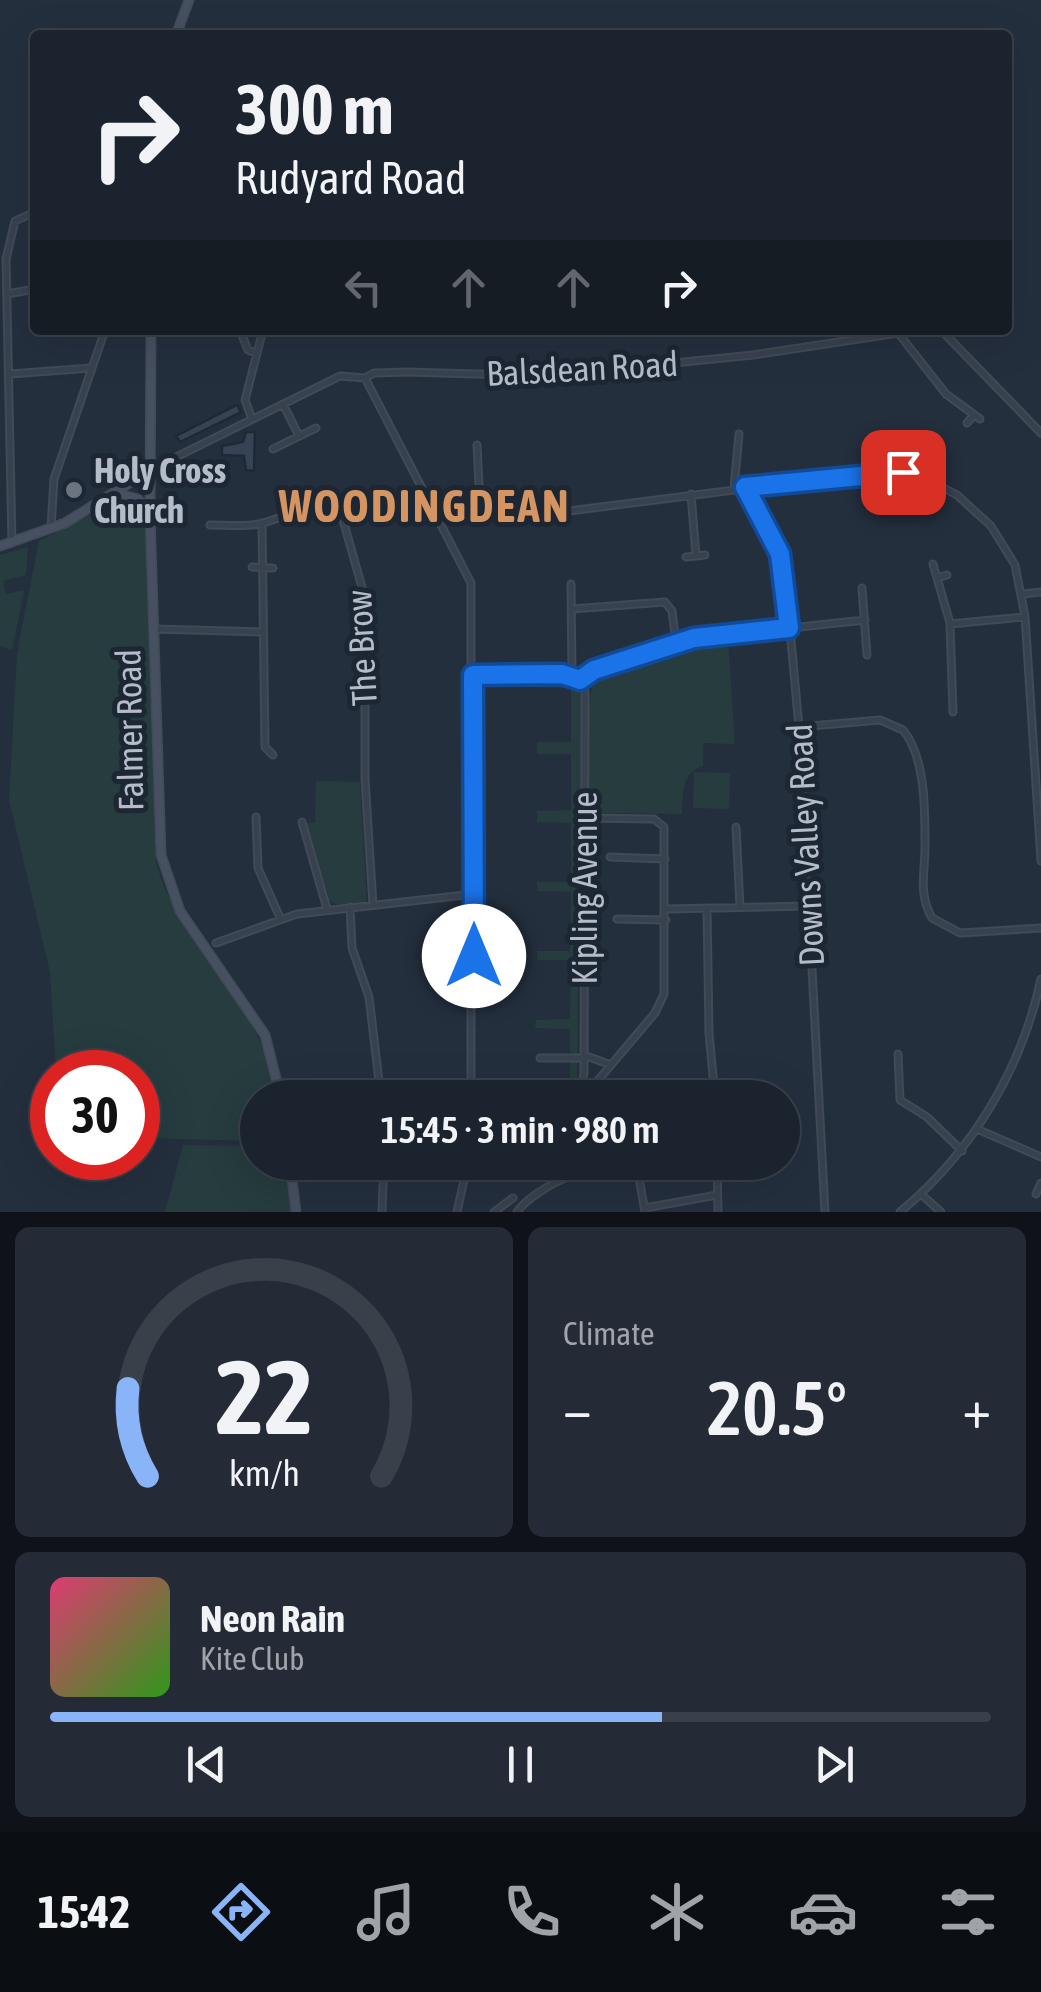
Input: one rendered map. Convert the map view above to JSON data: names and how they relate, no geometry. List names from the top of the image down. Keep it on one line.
{"streets":{"main road":["Falmer Road"],"street":["Balsdean Road","The Brow","Downs Valley Road","Kipling Avenue"]},"crossings":[["Balsdean Road","Falmer Road"]],"districts":["WOODINGDEAN"],"places":["Holy Cross Church"],"page":{"turn":["300 m","Rudyard Road"],"limit":"30","trip":"15:45 · 3 min · 980 m","tile":"Climate","heat":["−","20.5°","+"],"song":["Neon Rain","Kite Club"],"tabs":"15:42","gauge":["22","km/h"]}}
